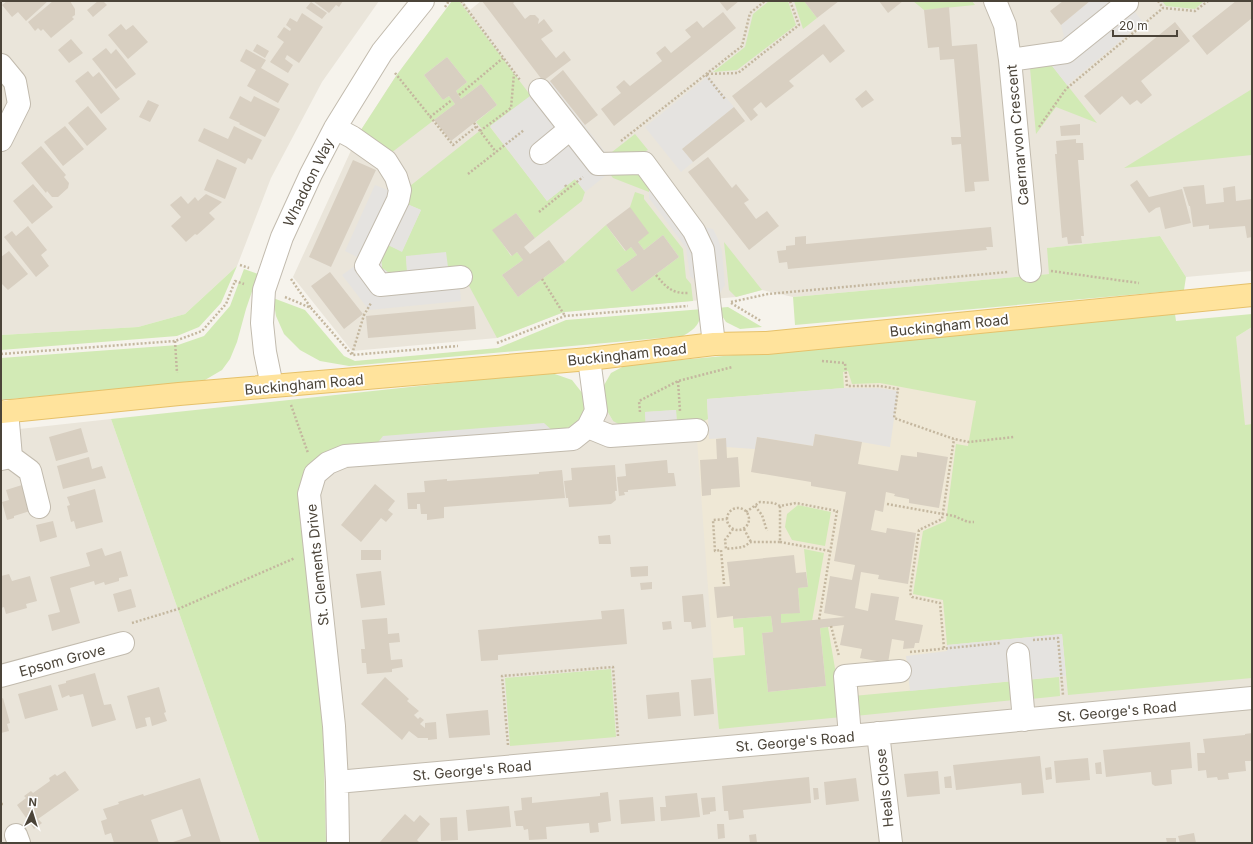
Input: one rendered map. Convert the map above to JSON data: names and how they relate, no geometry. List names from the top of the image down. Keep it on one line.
{"streets":{"main road":["Buckingham Road"],"street":["Caernarvon Crescent","Whaddon Way","St. Clements Drive","Epsom Grove","St. George's Road","Heals Close"]},"crossings":[["Whaddon Way","Buckingham Road"],["St. Clements Drive","St. George's Road"],["St. George's Road","Heals Close"]],"scale_bar":"20 m","north":"top"}
